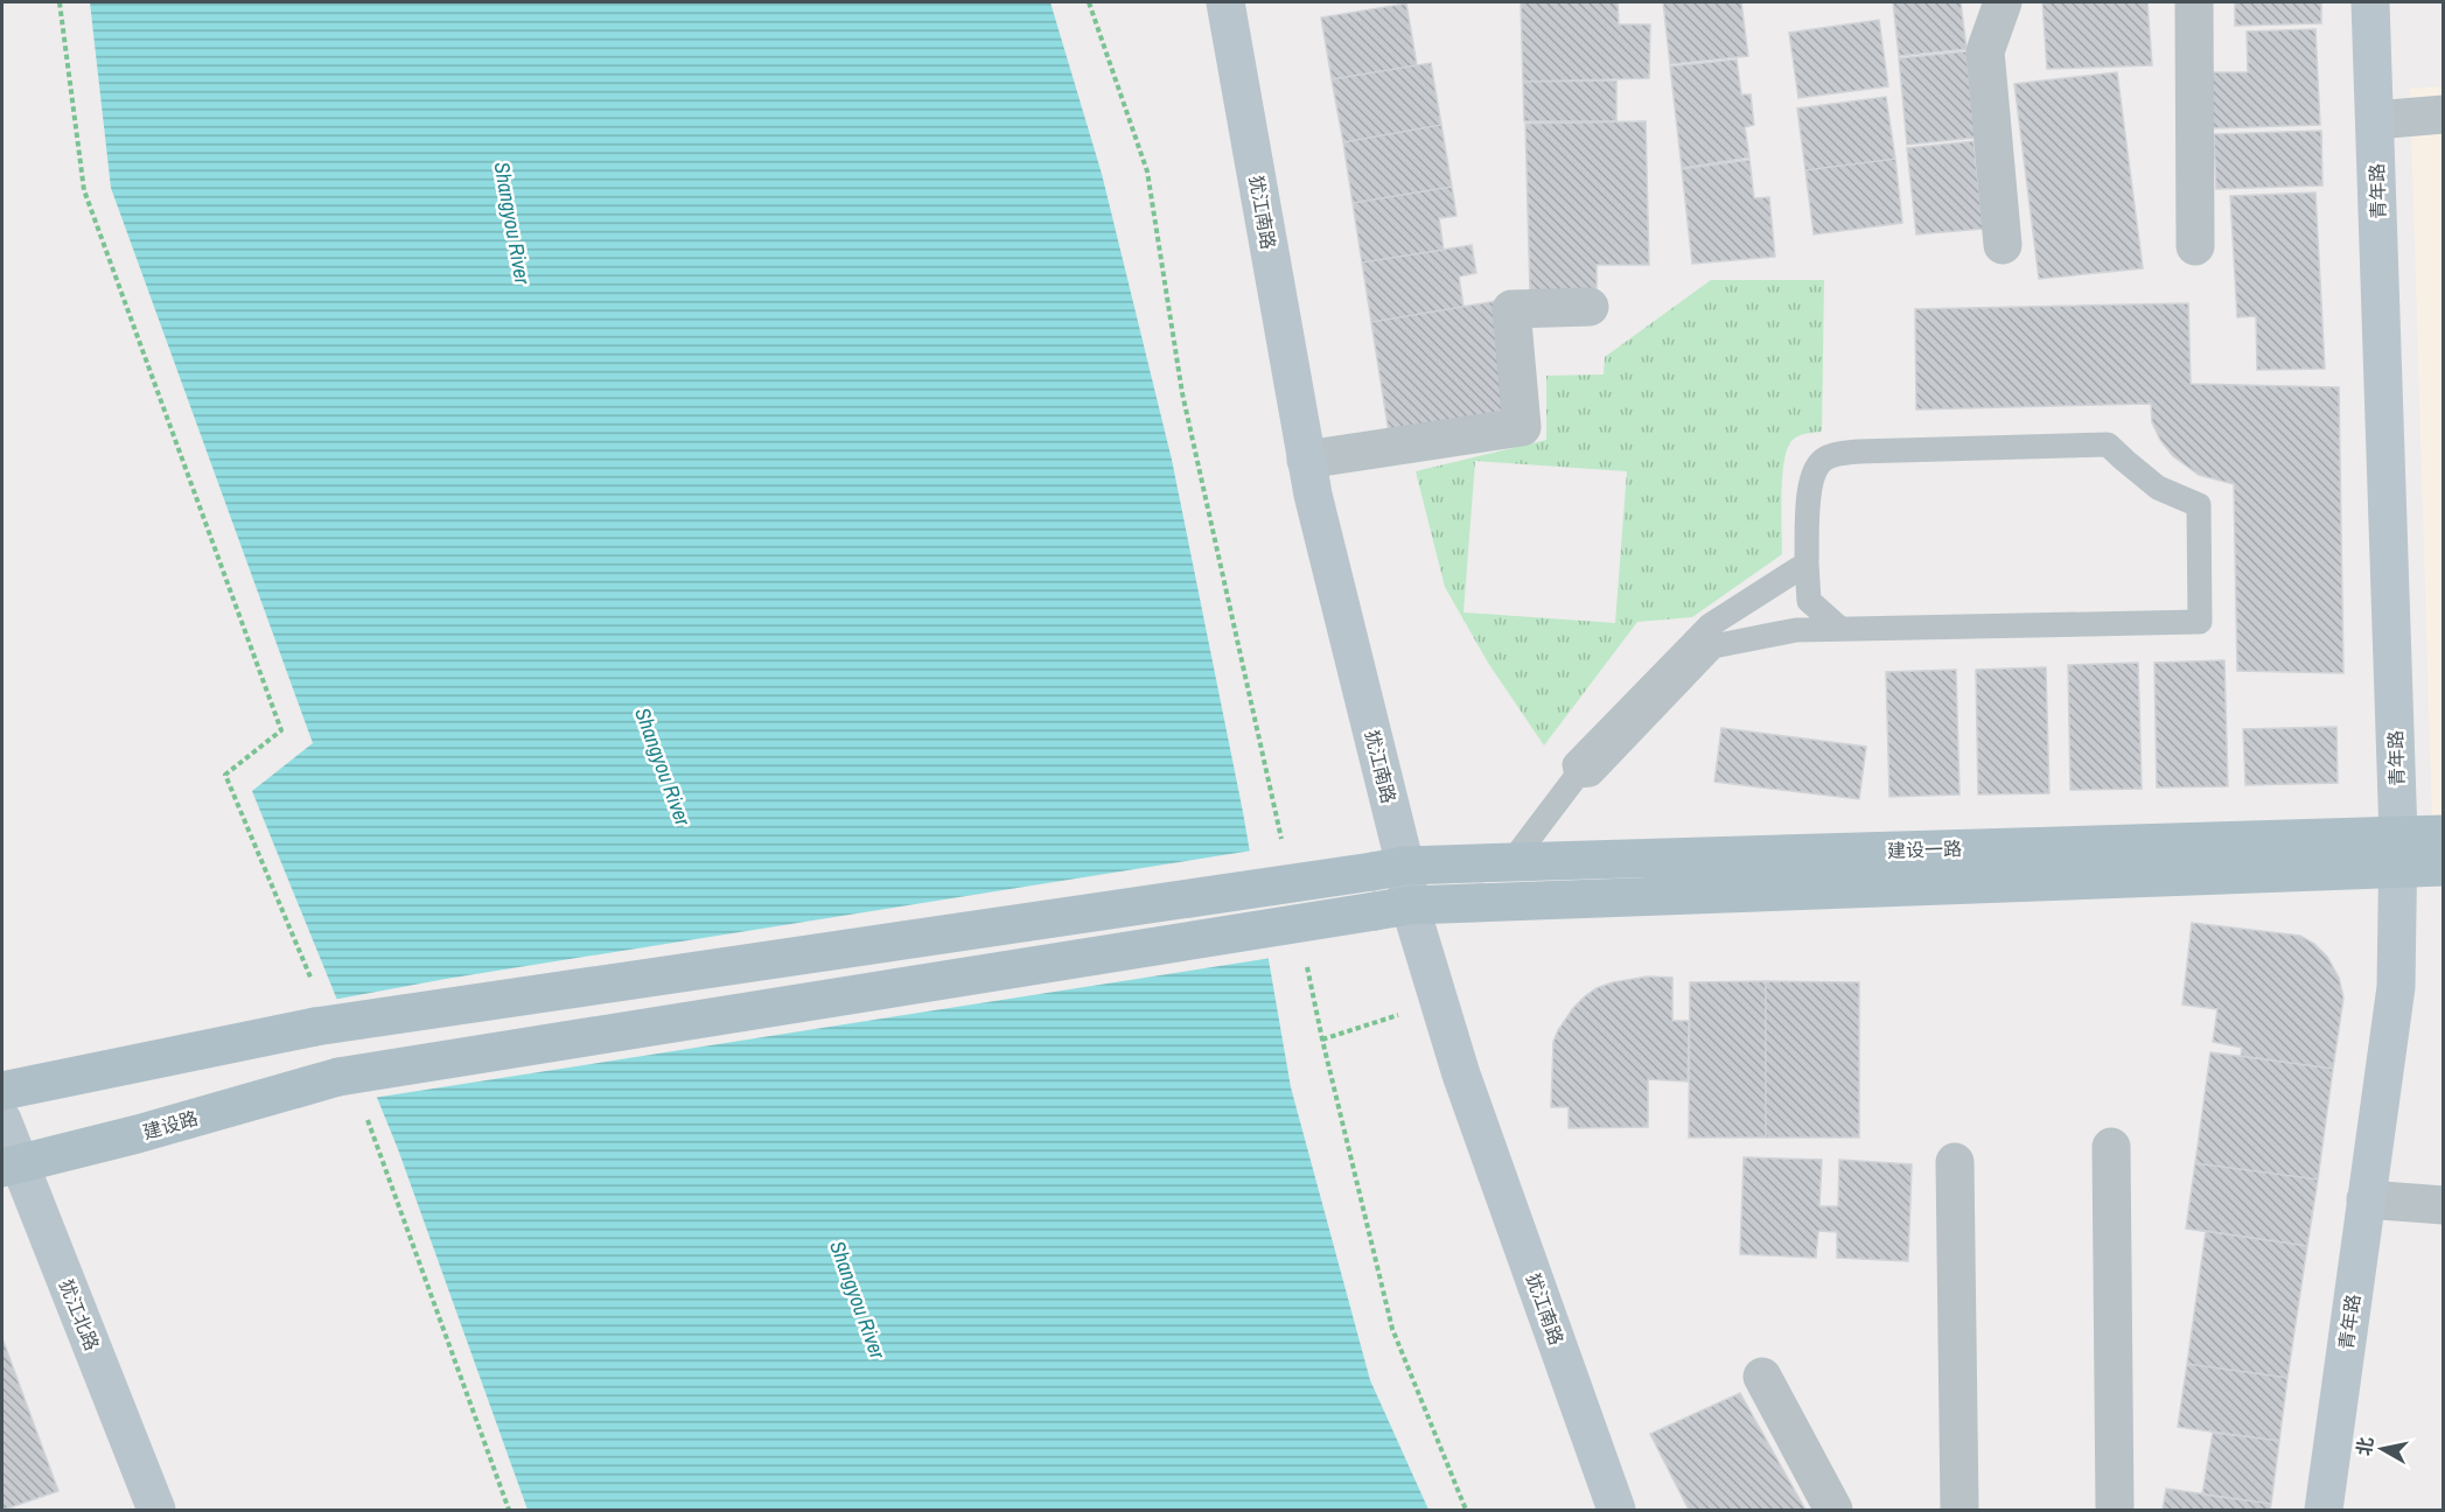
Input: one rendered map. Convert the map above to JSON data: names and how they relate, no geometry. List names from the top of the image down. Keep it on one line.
{"streets":{"main road":["建设一路","建设路"],"street":["青年路","犹江南路","犹江北路"]},"crossings":[["青年路","建设一路"],["青年路","建设路"],["犹江南路","建设一路"],["犹江南路","建设路"],["建设一路","建设路"],["建设路","犹江北路"]],"water":["Shangyou River"],"north":"left"}
